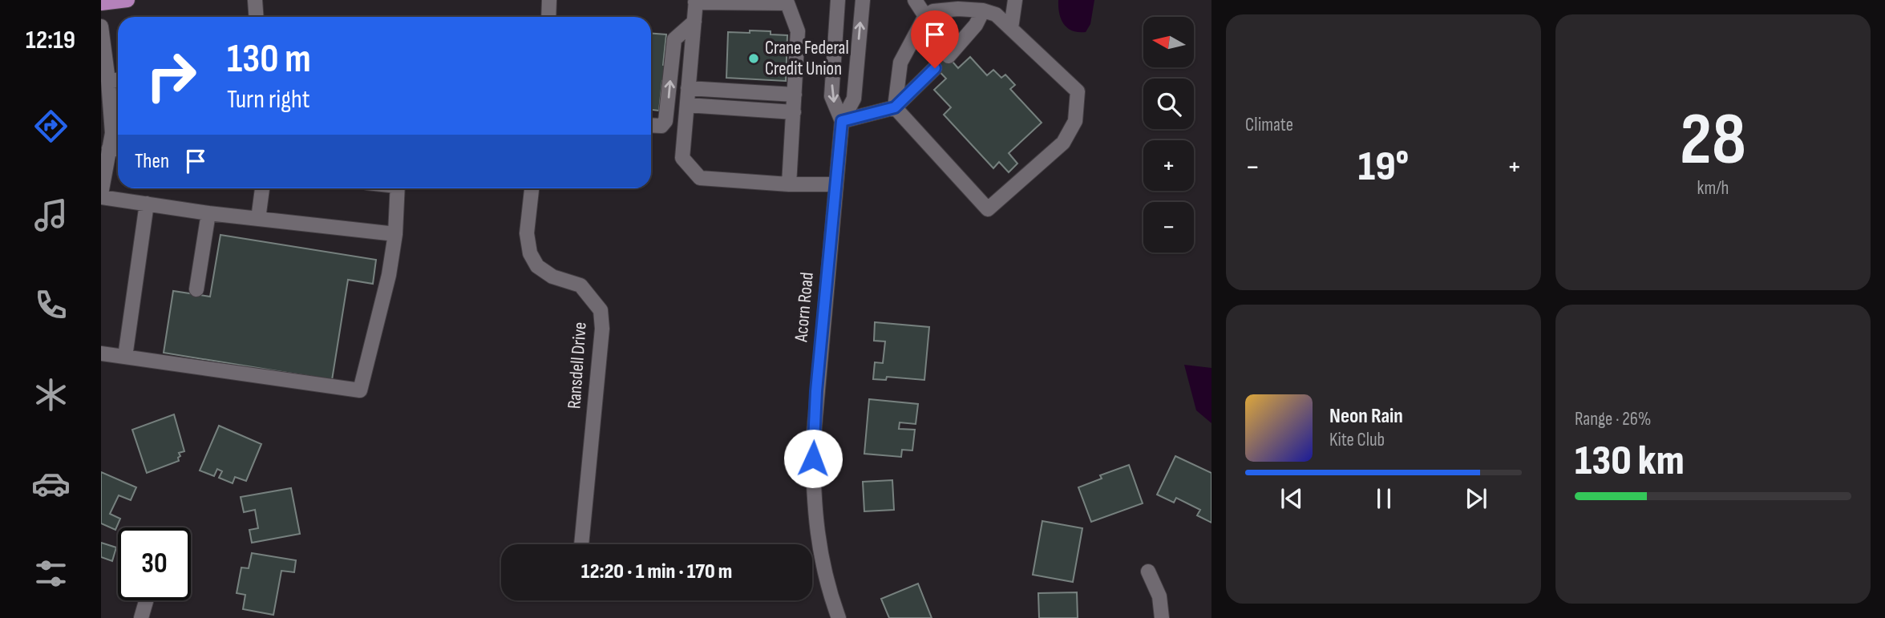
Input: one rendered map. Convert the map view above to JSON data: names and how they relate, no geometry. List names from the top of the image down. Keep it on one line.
{"streets":{"street":["Acorn Road","Ransdell Drive"]},"places":["Crane Federal Credit Union"],"north":"left","page":{"tabs":"12:19","tile":["Climate",["28","km/h"],["Range · 26%","130 km"]],"map_buttons":["+","−"],"turn":["130 m","Turn right"],"then":"Then","heat":["−","19°","+"],"song":["Neon Rain","Kite Club"],"limit":"30","trip":"12:20 · 1 min · 170 m"}}
